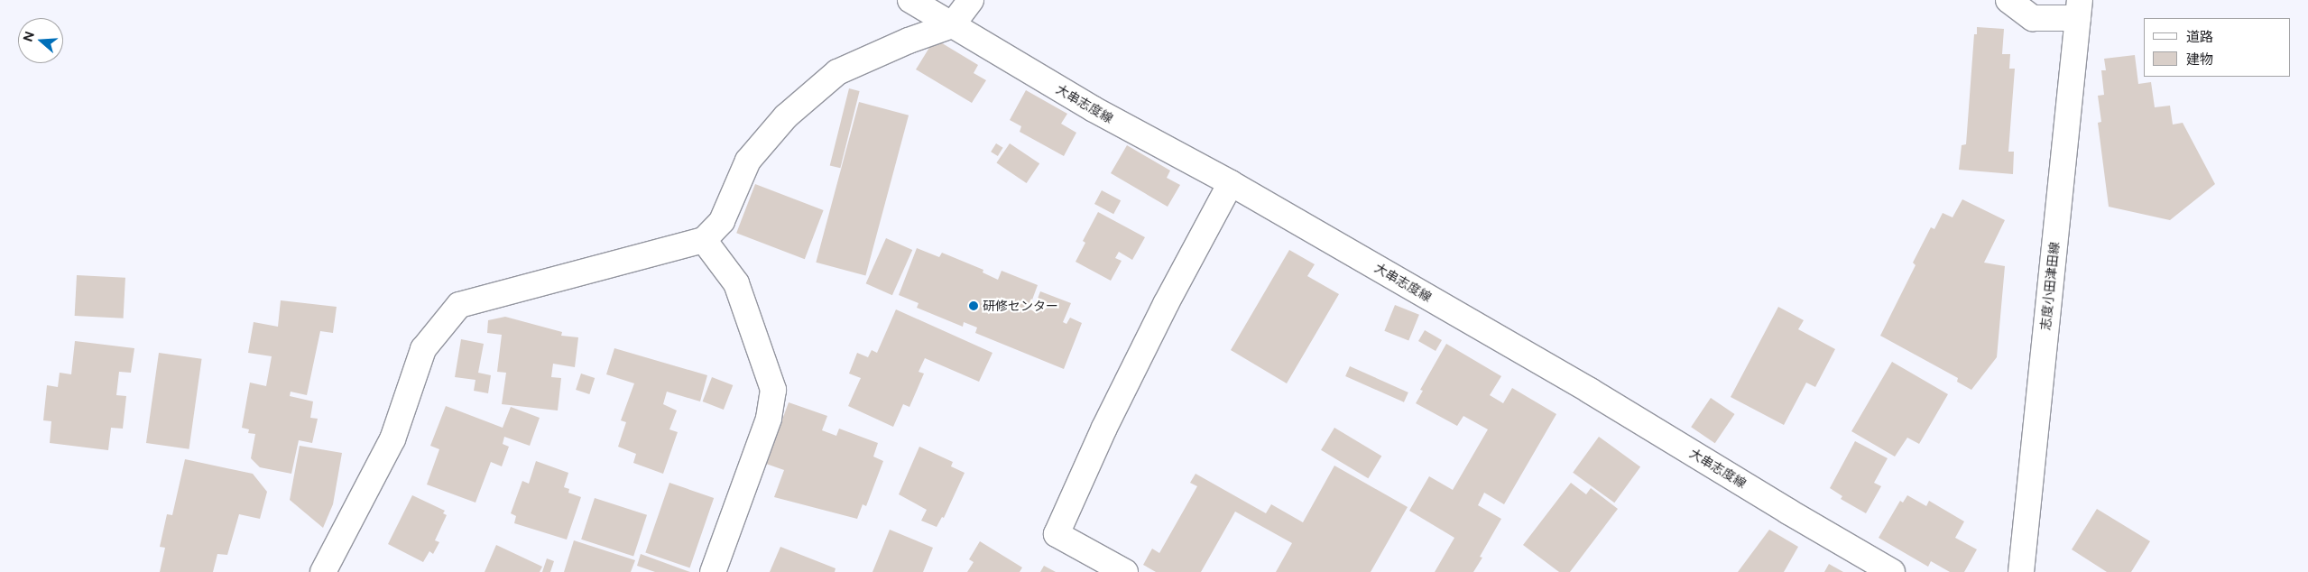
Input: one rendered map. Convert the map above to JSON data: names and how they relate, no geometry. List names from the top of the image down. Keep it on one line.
{"streets":{"street":["大串志度線","志度小田津田線"]},"places":["研修センター"],"legend":["道路","建物"],"north":"left"}
